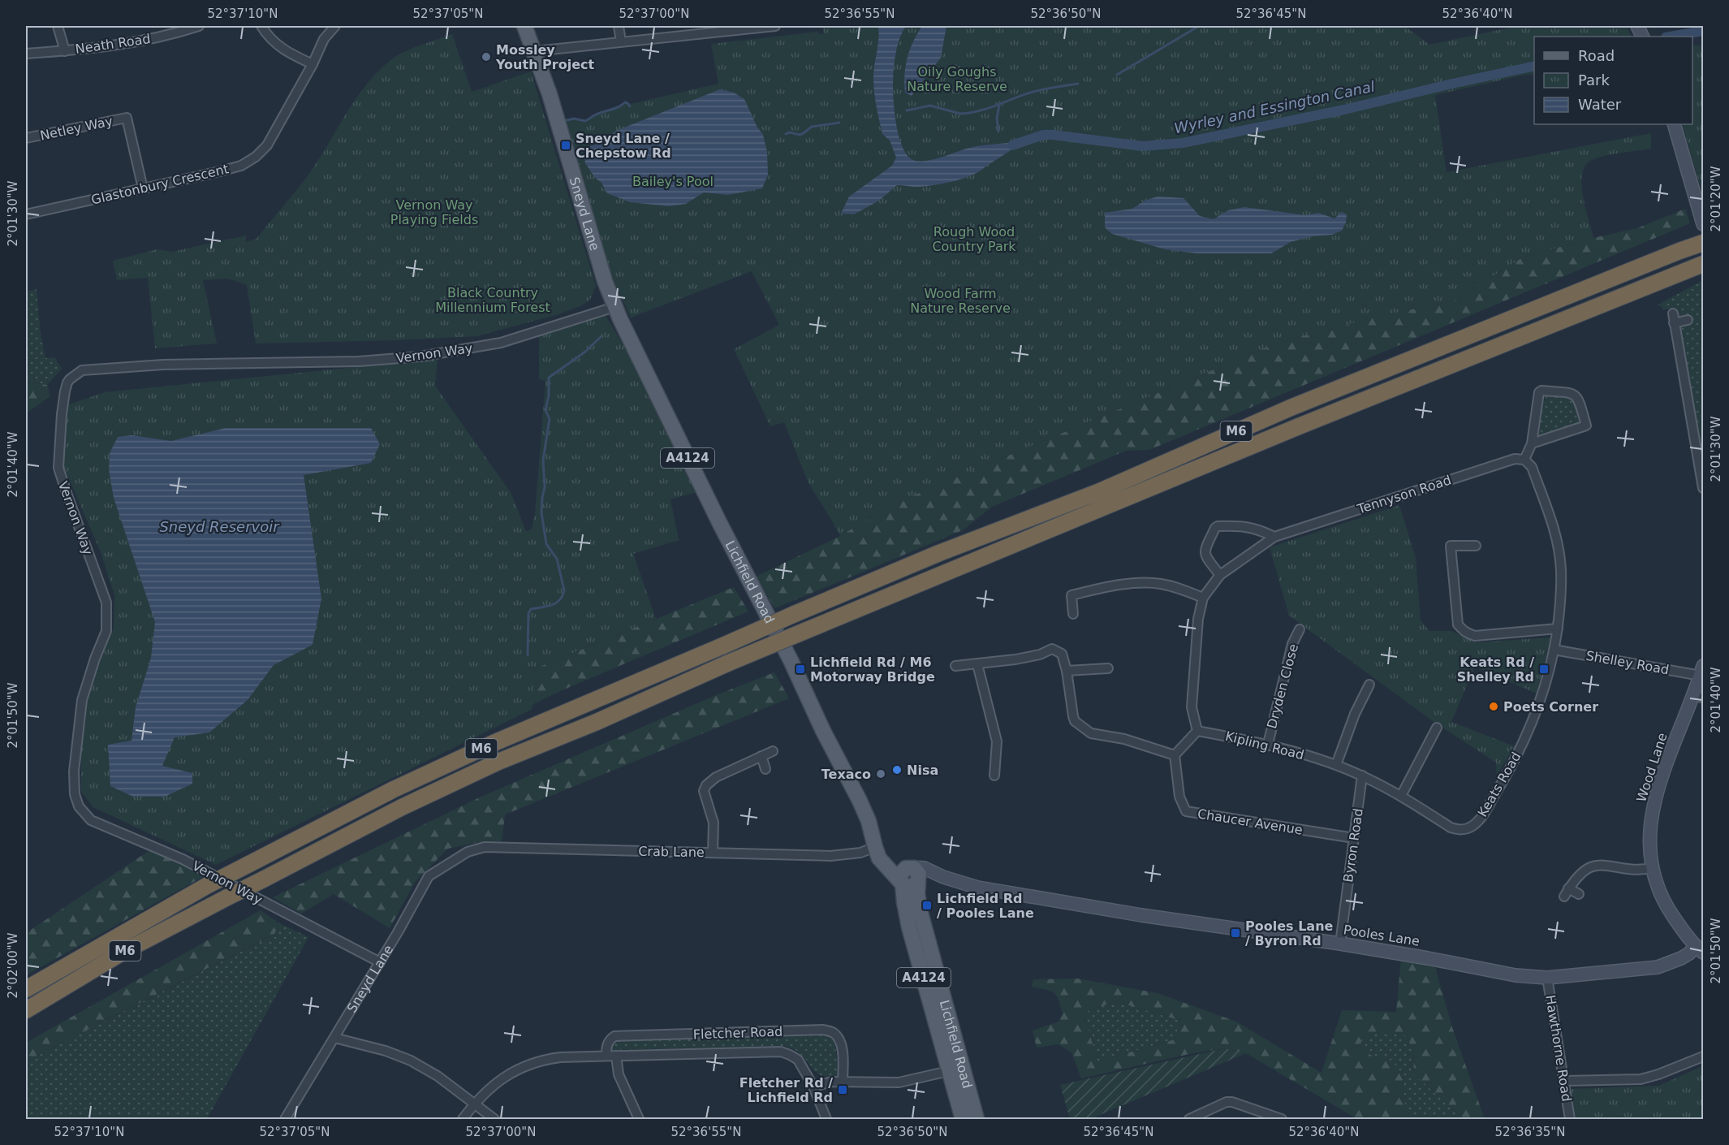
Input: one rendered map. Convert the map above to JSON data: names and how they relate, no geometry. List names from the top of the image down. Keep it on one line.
{"streets":{"highway":["M6"],"main road":["Sneyd Lane","A4124","Lichfield Road"],"street":["Neath Road","Netley Way","Glastonbury Crescent","Vernon Way","Tennyson Road","Shelley Road","Dryden Close","Kipling Road","Wood Lane","Keats Road","Chaucer Avenue","Byron Road","Crab Lane","Pooles Lane","Fletcher Road","Hawthorne Road"]},"crossings":[["Netley Way","Glastonbury Crescent"],["Sneyd Lane","Vernon Way"],["Sneyd Lane","Lichfield Road"],["Sneyd Lane","Crab Lane"],["Vernon Way","Lichfield Road"],["A4124","Lichfield Road"],["A4124","Crab Lane"],["A4124","Pooles Lane"],["Tennyson Road","Kipling Road"],["Tennyson Road","Keats Road"],["Lichfield Road","Crab Lane"],["Lichfield Road","Pooles Lane"],["Shelley Road","Wood Lane"],["Shelley Road","Keats Road"],["Dryden Close","Kipling Road"],["Kipling Road","Keats Road"],["Kipling Road","Byron Road"],["Wood Lane","Pooles Lane"],["Keats Road","Byron Road"],["Chaucer Avenue","Byron Road"],["Byron Road","Pooles Lane"],["Pooles Lane","Hawthorne Road"]],"water":["Wyrley and Essington Canal","Sneyd Reservoir"],"parks":["Oily Goughs Nature Reserve","Bailey's Pool","Vernon Way Playing Fields","Rough Wood Country Park","Black Country Millennium Forest","Wood Farm Nature Reserve"],"places":{"other":["Mossley Youth Project","Poets Corner","Nisa","Texaco"],"transit":["Sneyd Lane / Chepstow Rd","Lichfield Rd / M6 Motorway Bridge","Keats Rd / Shelley Rd","Lichfield Rd / Pooles Lane","Pooles Lane / Byron Rd","Fletcher Rd / Lichfield Rd"]},"legend":["Road","Park","Water"],"coordinates":["52°37'10\"N","52°37'05\"N","52°37'00\"N","52°36'55\"N","52°36'50\"N","52°36'45\"N","52°36'40\"N","2°01'20\"W","2°01'30\"W","2°01'40\"W","2°01'50\"W","2°02'00\"W","52°36'35\"N"]}
